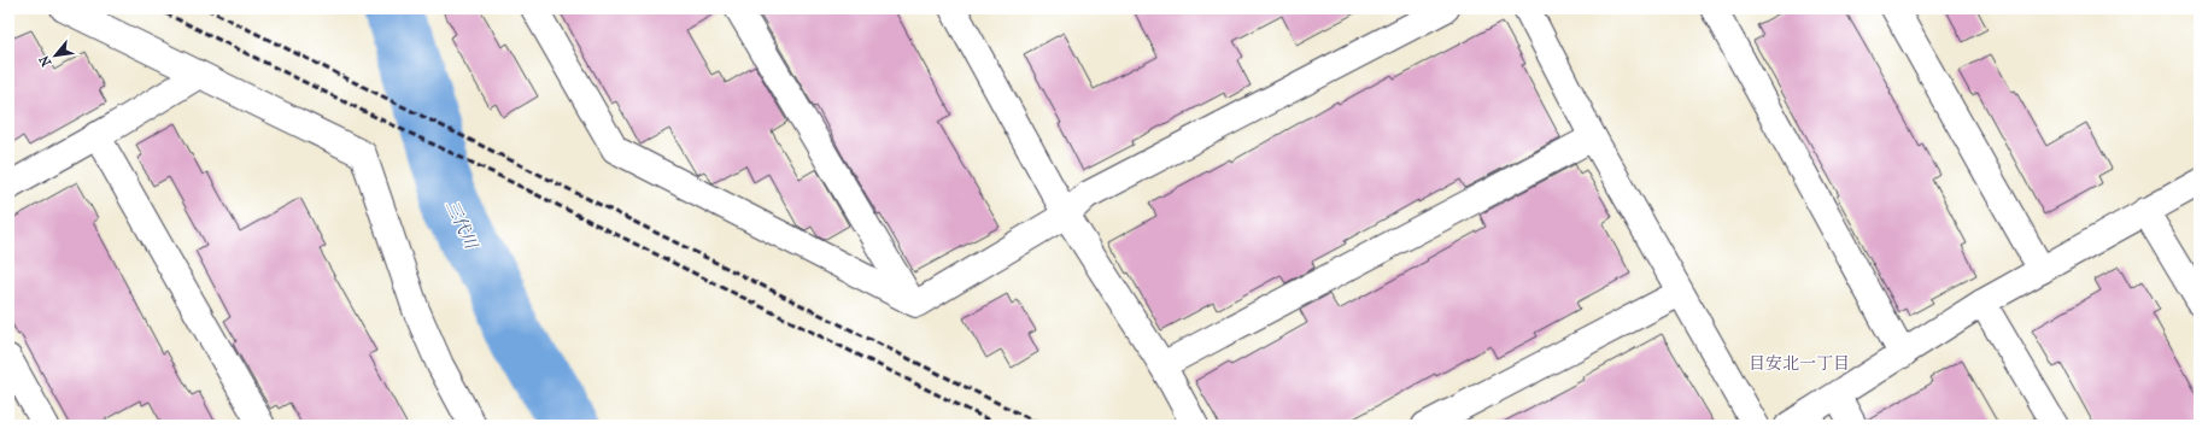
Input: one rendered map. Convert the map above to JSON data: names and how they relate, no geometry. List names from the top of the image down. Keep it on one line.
{"districts":["目安北一丁目"],"water":["三代川"],"north":"bottom left"}
